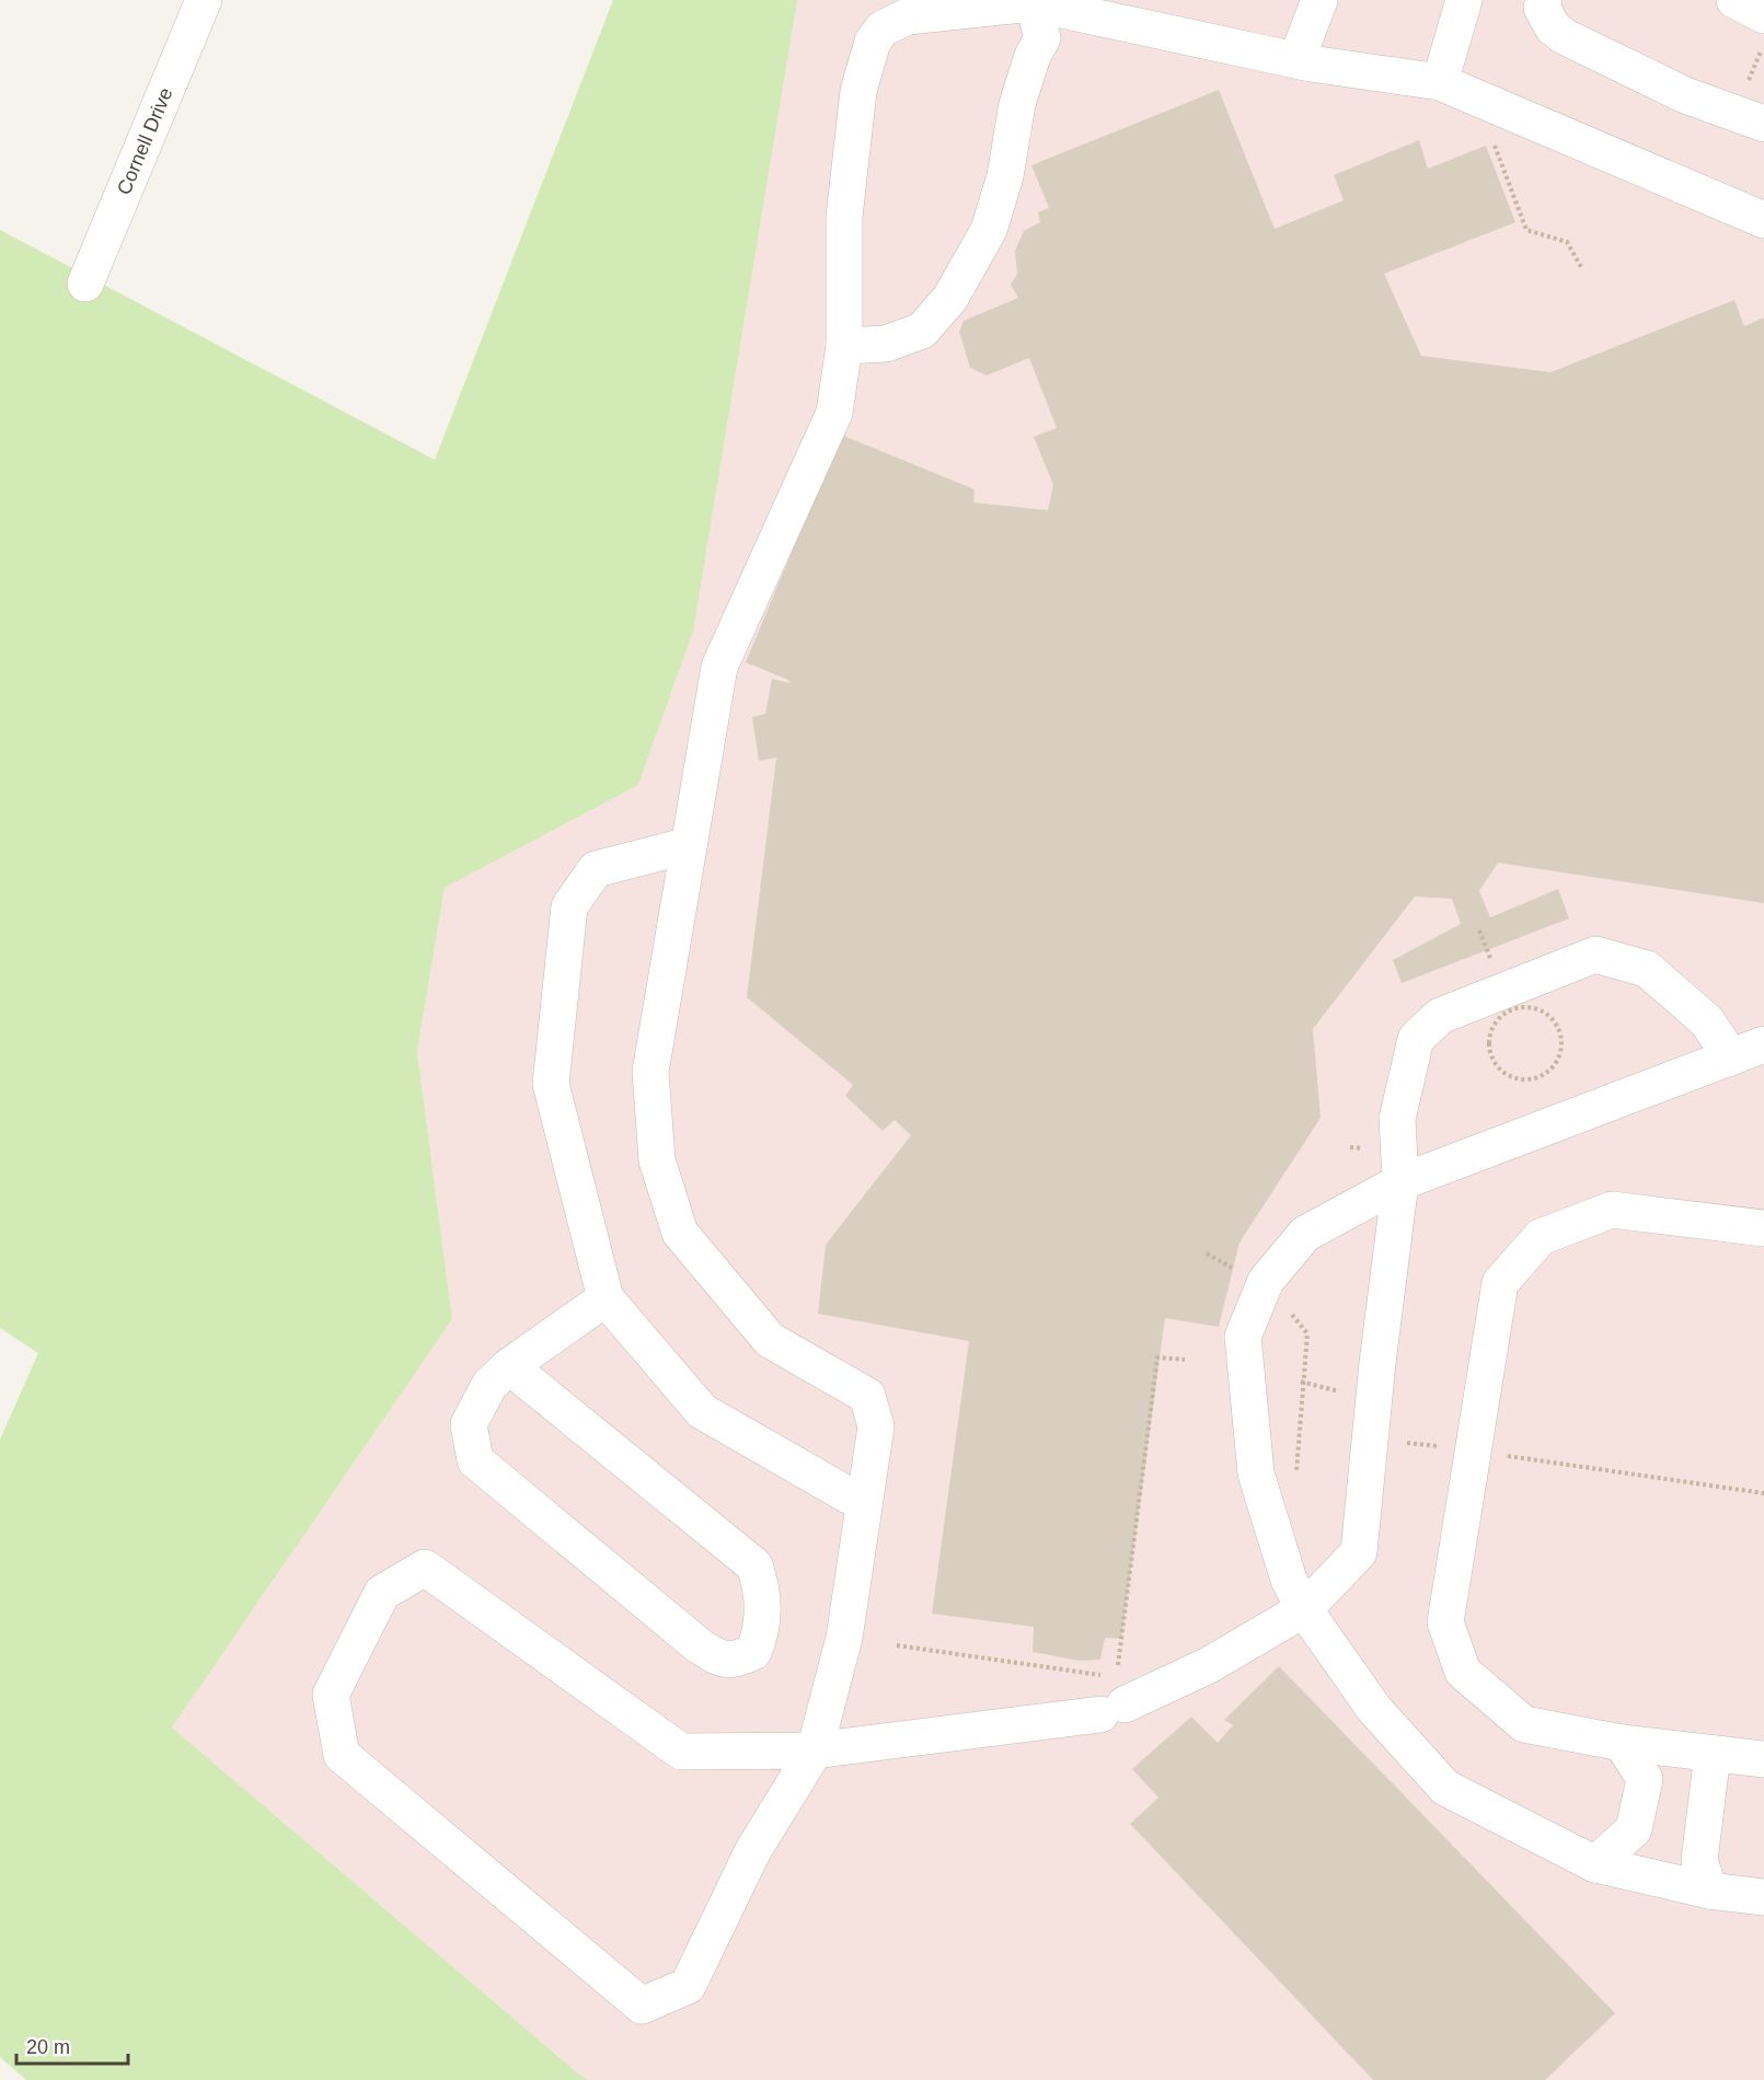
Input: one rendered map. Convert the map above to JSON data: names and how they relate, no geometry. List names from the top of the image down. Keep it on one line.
{"streets":{"street":["Cornell Drive"]},"scale_bar":"20 m"}
